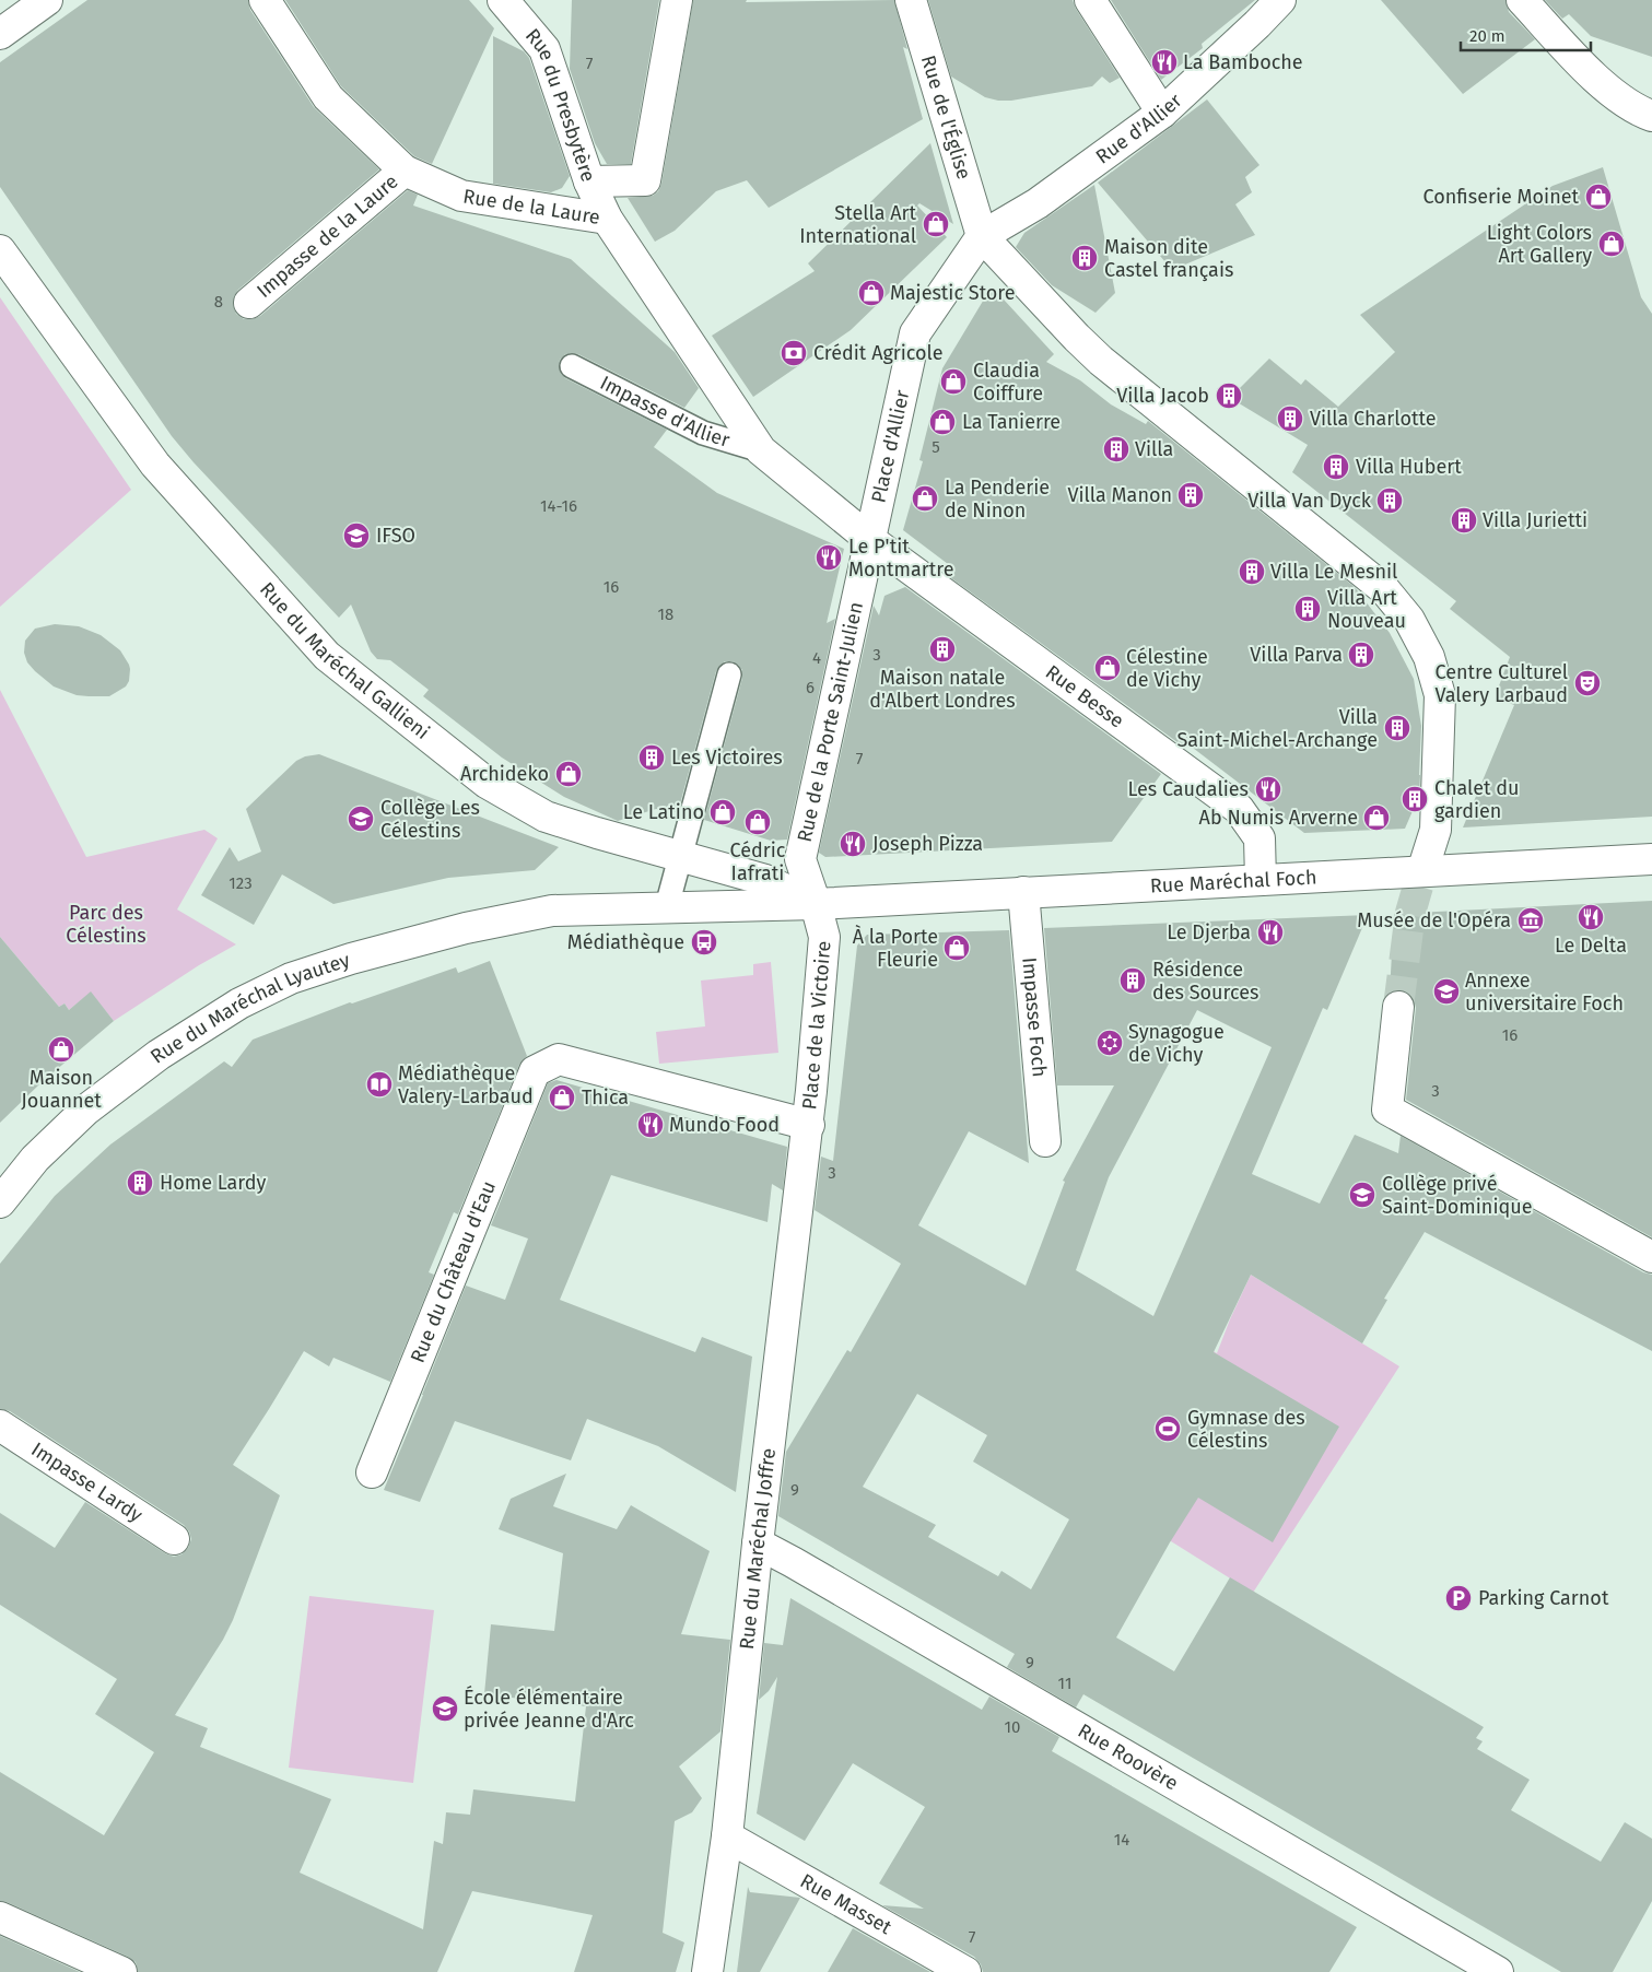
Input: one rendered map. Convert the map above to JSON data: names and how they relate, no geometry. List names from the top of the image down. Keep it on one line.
{"streets":{"street":["Rue du Presbytère","Rue de l'Église","Rue d'Allier","Rue de la Laure","Impasse de la Laure","Place d'Allier","Rue du Maréchal Gallieni","Rue Besse","Rue de la Porte Saint-Julien","Rue Maréchal Foch","Rue du Maréchal Lyautey","Impasse Foch","Place de la Victoire","Rue du Château d'Eau","Impasse Lardy","Rue du Maréchal Joffre","Rue Roovère","Rue Masset"],"lane":["Impasse d'Allier"]},"crossings":[["Rue du Presbytère","Rue de la Laure"],["Rue de l'Église","Rue d'Allier"],["Rue de l'Église","Place d'Allier"],["Rue d'Allier","Place d'Allier"],["Rue de la Laure","Impasse de la Laure"],["Rue de la Laure","Impasse d'Allier"],["Rue de la Laure","Place d'Allier"],["Impasse d'Allier","Place d'Allier"],["Place d'Allier","Rue Besse"],["Place d'Allier","Rue de la Porte Saint-Julien"],["Rue du Maréchal Gallieni","Rue de la Porte Saint-Julien"],["Rue du Maréchal Gallieni","Rue Maréchal Foch"],["Rue du Maréchal Gallieni","Place de la Victoire"],["Rue Besse","Rue de la Porte Saint-Julien"],["Rue Besse","Rue Maréchal Foch"],["Rue de la Porte Saint-Julien","Rue Maréchal Foch"],["Rue de la Porte Saint-Julien","Place de la Victoire"],["Rue Maréchal Foch","Impasse Foch"],["Rue Maréchal Foch","Place de la Victoire"],["Place de la Victoire","Rue du Château d'Eau"],["Place de la Victoire","Rue du Maréchal Joffre"],["Rue du Maréchal Joffre","Rue Roovère"],["Rue du Maréchal Joffre","Rue Masset"]],"parks":["Parc des Célestins"],"places":{"restaurant":["La Bamboche","Le P'tit Montmartre","Les Caudalies","Joseph Pizza","Le Delta","Le Djerba","Mundo Food"],"shop":["Confiserie Moinet","Stella Art International","Light Colors Art Gallery","Majestic Store","Claudia Coiffure","La Tanierre","La Penderie de Ninon","Célestine de Vichy","Archideko","Le Latino","Ab Numis Arverne","Cédric Iafrati","À la Porte Fleurie","Maison Jouannet","Thica"],"building":["Maison dite Castel français","Villa Jacob","Villa Charlotte","Villa","Villa Hubert","Villa Manon","Villa Van Dyck","Villa Jurietti","Villa Le Mesnil","Villa Art Nouveau","Maison natale d'Albert Londres","Villa Parva","Villa Saint-Michel-Archange","Les Victoires","Chalet du gardien","Résidence des Sources","Home Lardy"],"bank":["Crédit Agricole"],"school or university":["IFSO","Collège Les Célestins","Annexe universitaire Foch","Collège privé Saint-Dominique","École élémentaire privée Jeanne d'Arc"],"theatre":["Centre Culturel Valery Larbaud"],"museum":["Musée de l'Opéra"],"bus stop":["Médiathèque"],"synagogue":["Synagogue de Vichy"],"library":["Médiathèque Valery-Larbaud"],"sports":["Gymnase des Célestins"],"parking":["Parking Carnot"]},"house_numbers":["7","8","5","14-16","16","18","3","4","6","7","123","16","3","3","9","9","11","10","14","7"],"scale_bar":"20 m"}
